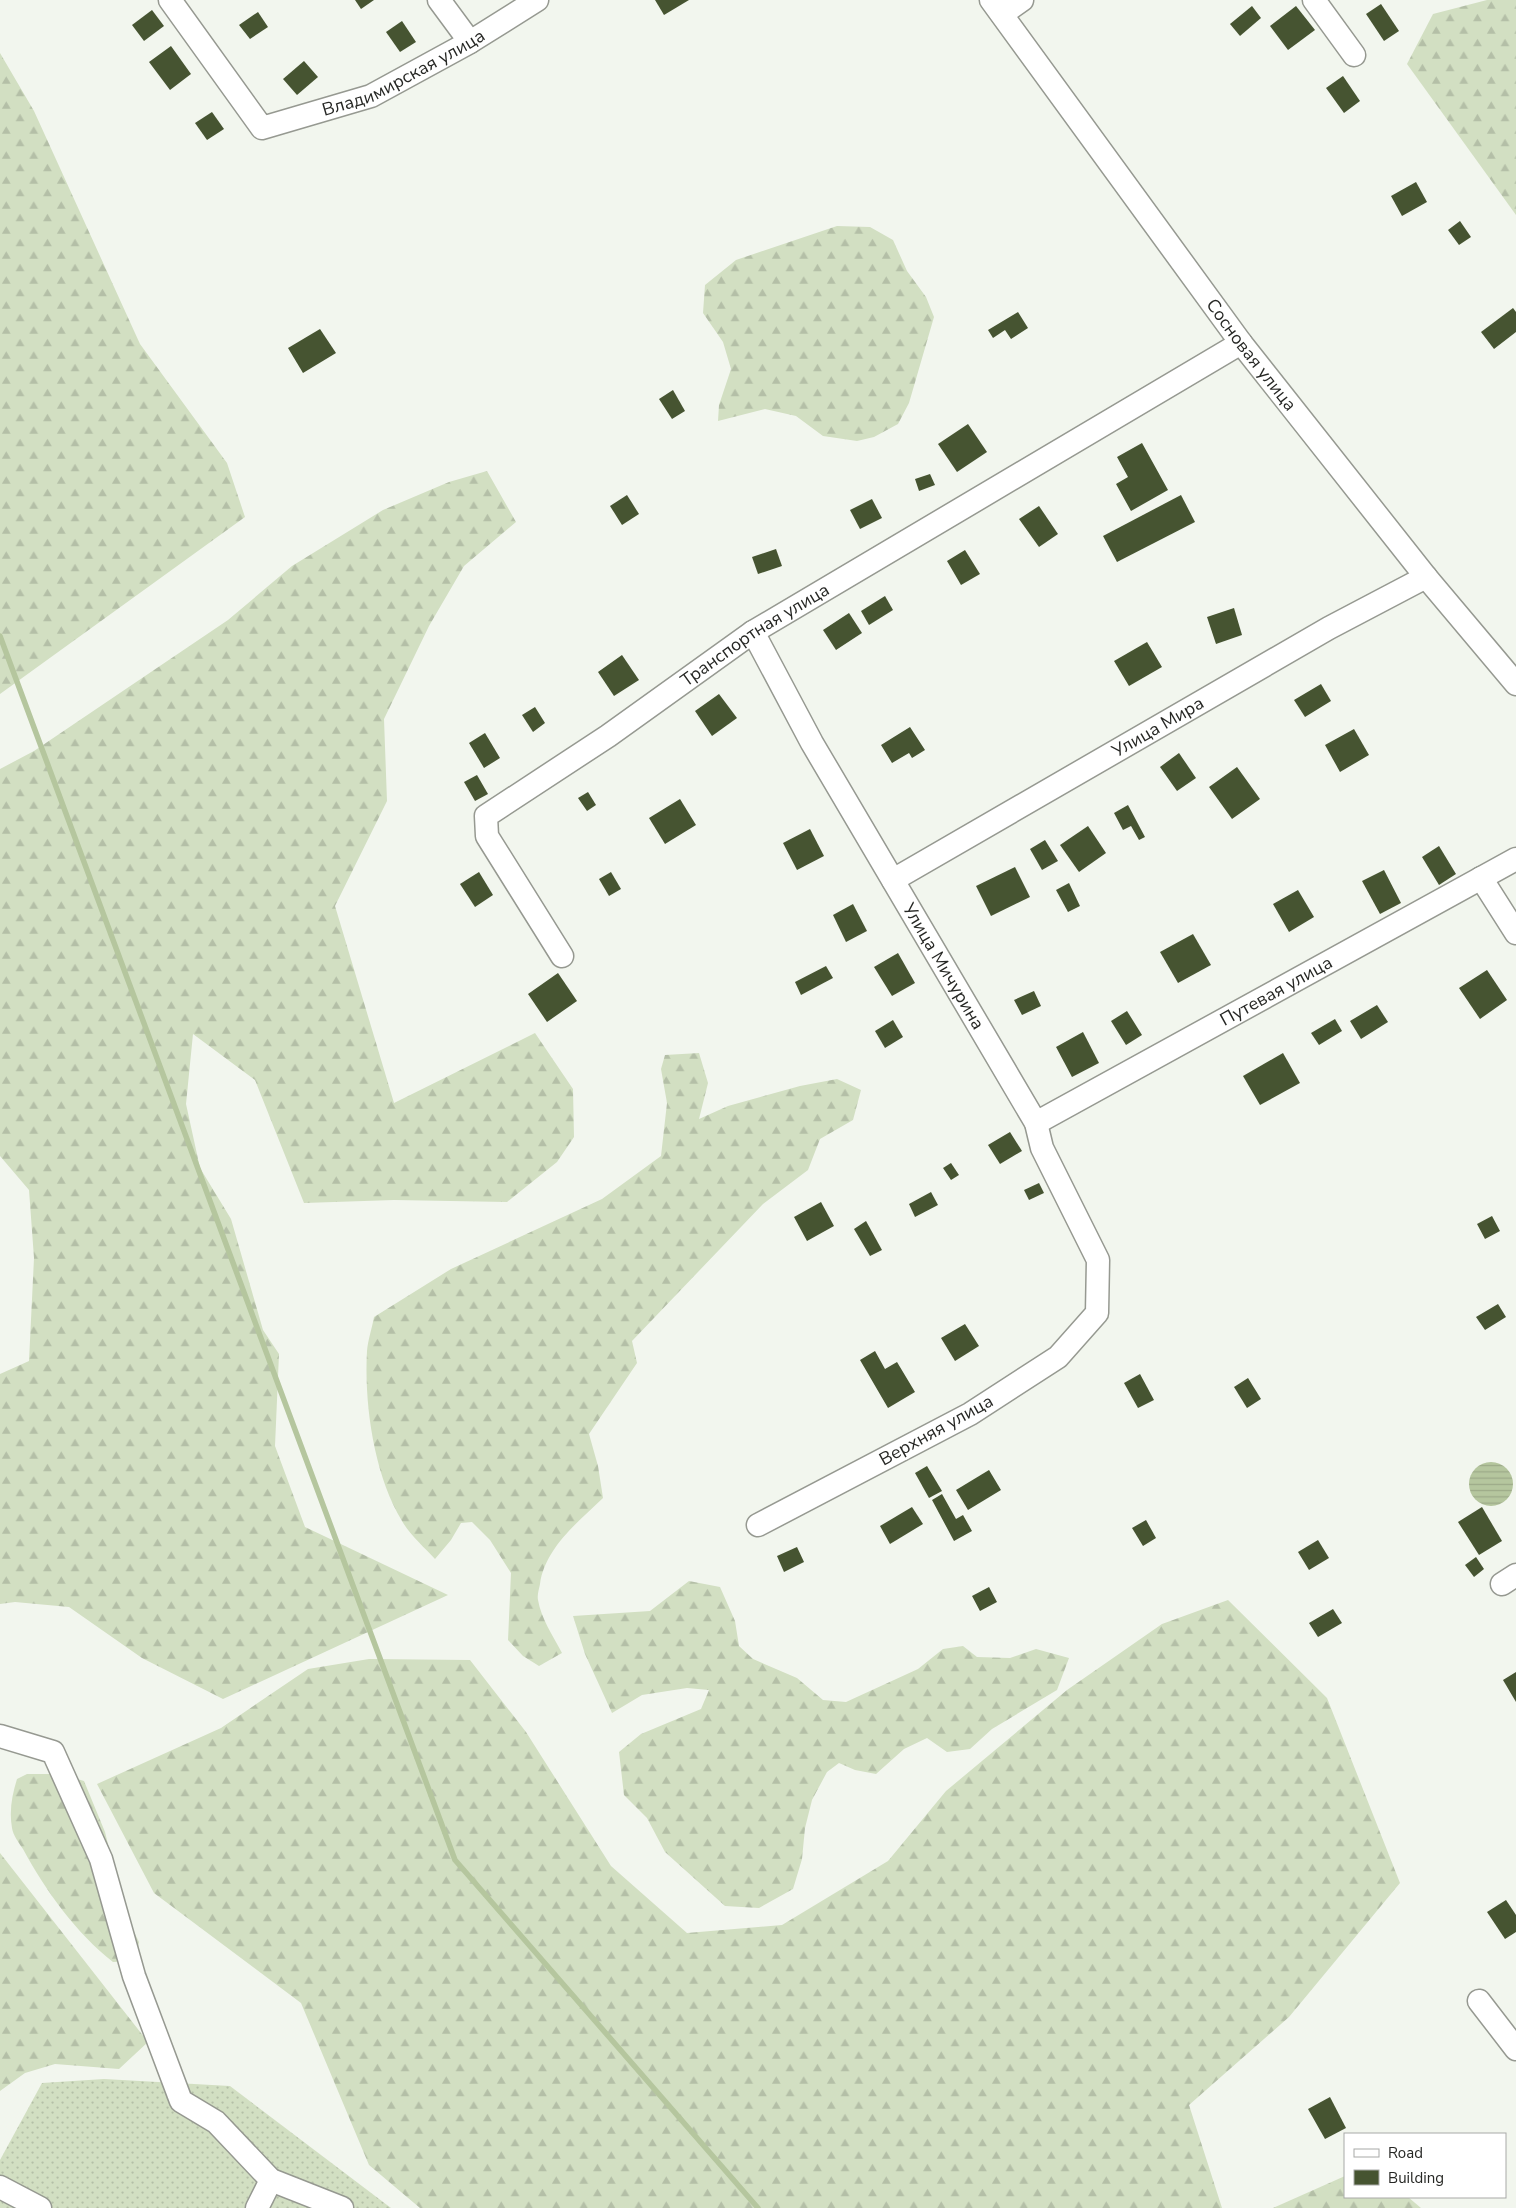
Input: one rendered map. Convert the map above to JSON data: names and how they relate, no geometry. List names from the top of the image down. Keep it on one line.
{"streets":{"street":["Владимирская улица","Сосновая улица","Транспортная улица","Улица Мира","Улица Мичурина","Путевая улица","Верхняя улица"]},"crossings":[["Сосновая улица","Транспортная улица"],["Сосновая улица","Улица Мира"],["Транспортная улица","Улица Мичурина"],["Улица Мира","Улица Мичурина"],["Улица Мичурина","Путевая улица"],["Улица Мичурина","Верхняя улица"]],"legend":["Road","Building"]}
